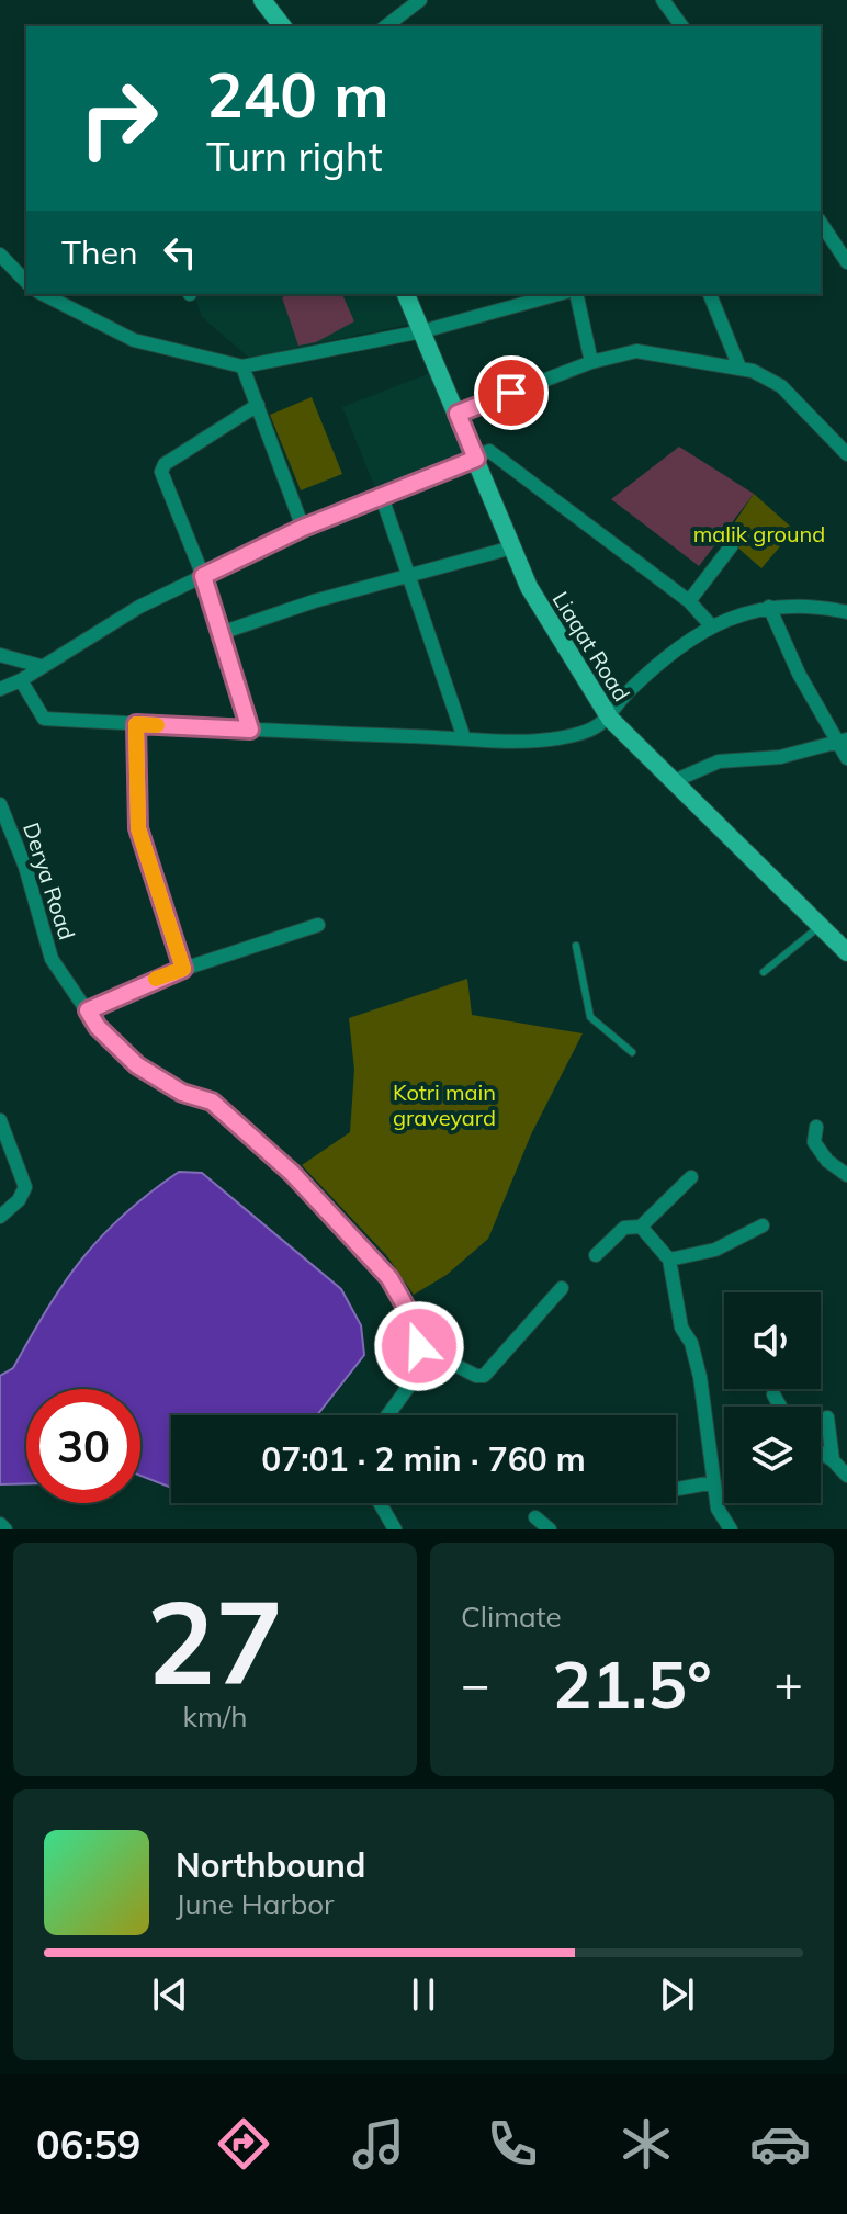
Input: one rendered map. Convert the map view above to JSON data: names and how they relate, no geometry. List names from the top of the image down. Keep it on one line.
{"streets":{"street":["Liaqat Road","Derya Road"]},"parks":["malik ground","Kotri main graveyard"],"page":{"turn":["240 m","Turn right"],"then":"Then","limit":"30","trip":"07:01 · 2 min · 760 m","tile":[["27","km/h"],"Climate"],"heat":["−","21.5°","+"],"song":["Northbound","June Harbor"],"tabs":"06:59"}}
